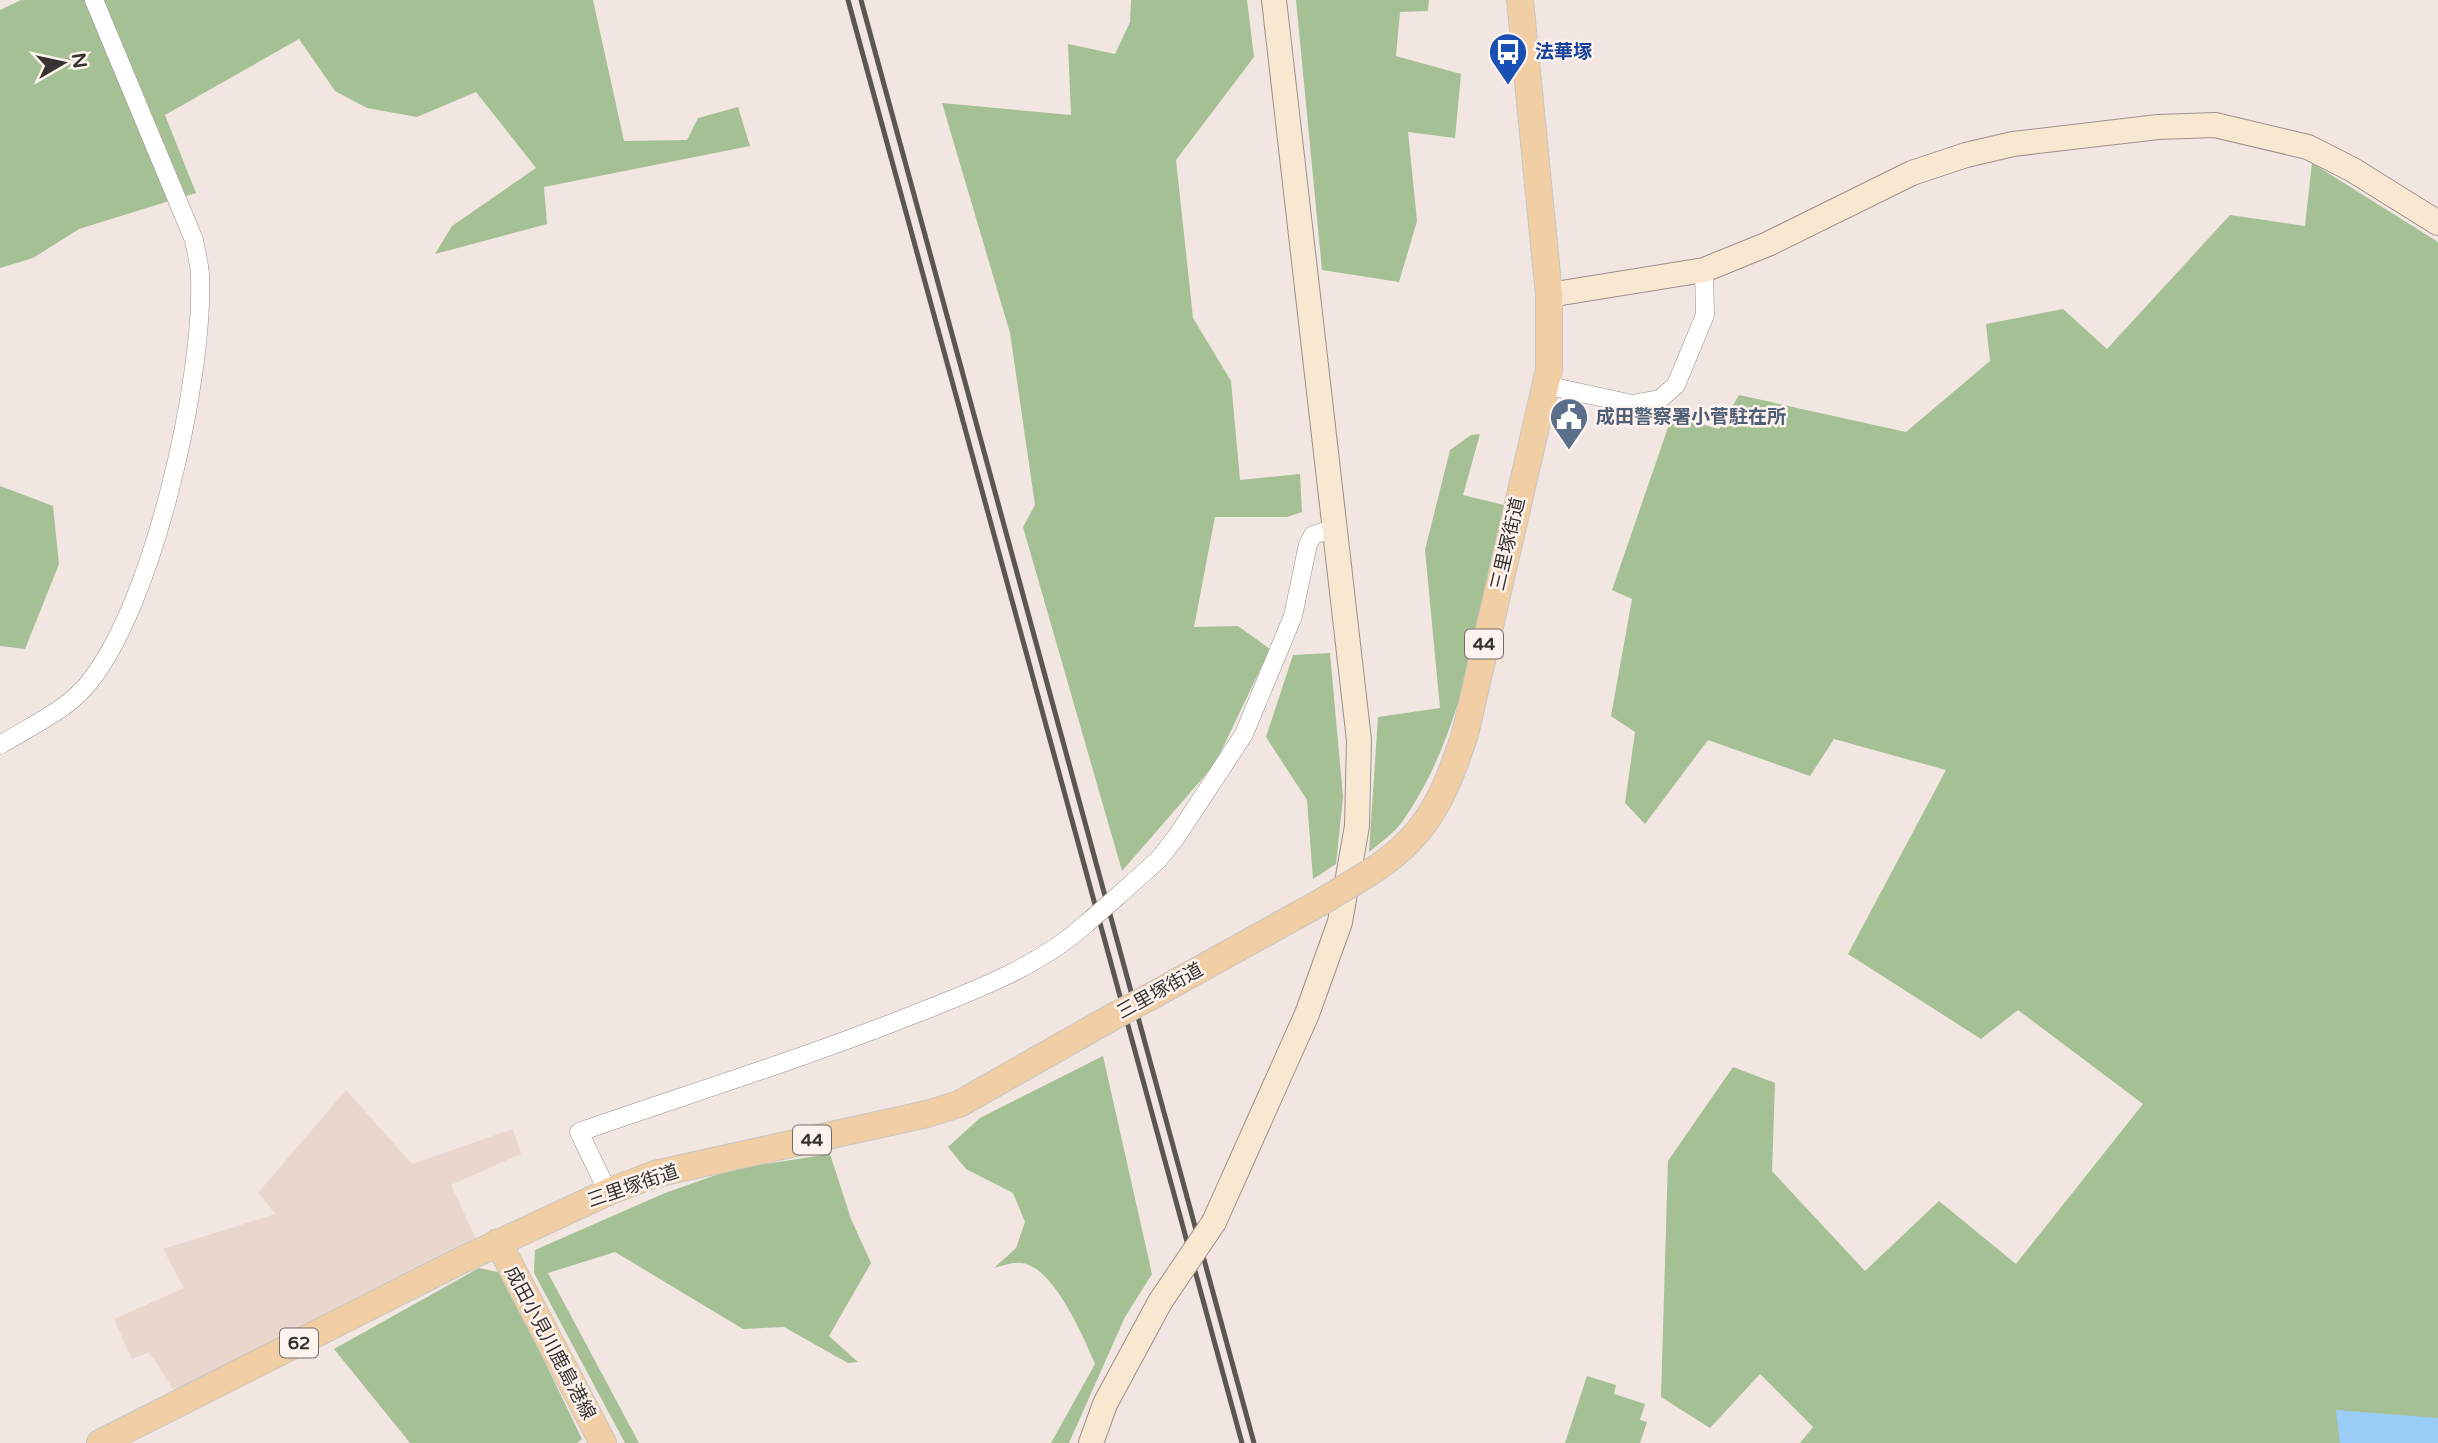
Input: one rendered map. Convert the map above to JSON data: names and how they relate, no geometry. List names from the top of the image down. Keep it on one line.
{"streets":{"main road":["三里塚街道","44","62","成田小見川鹿島港線"]},"crossings":[["三里塚街道","成田小見川鹿島港線"]],"places":{"bus stop":["法華塚"],"public building":["成田警察署小菅駐在所"]},"north":"right"}
